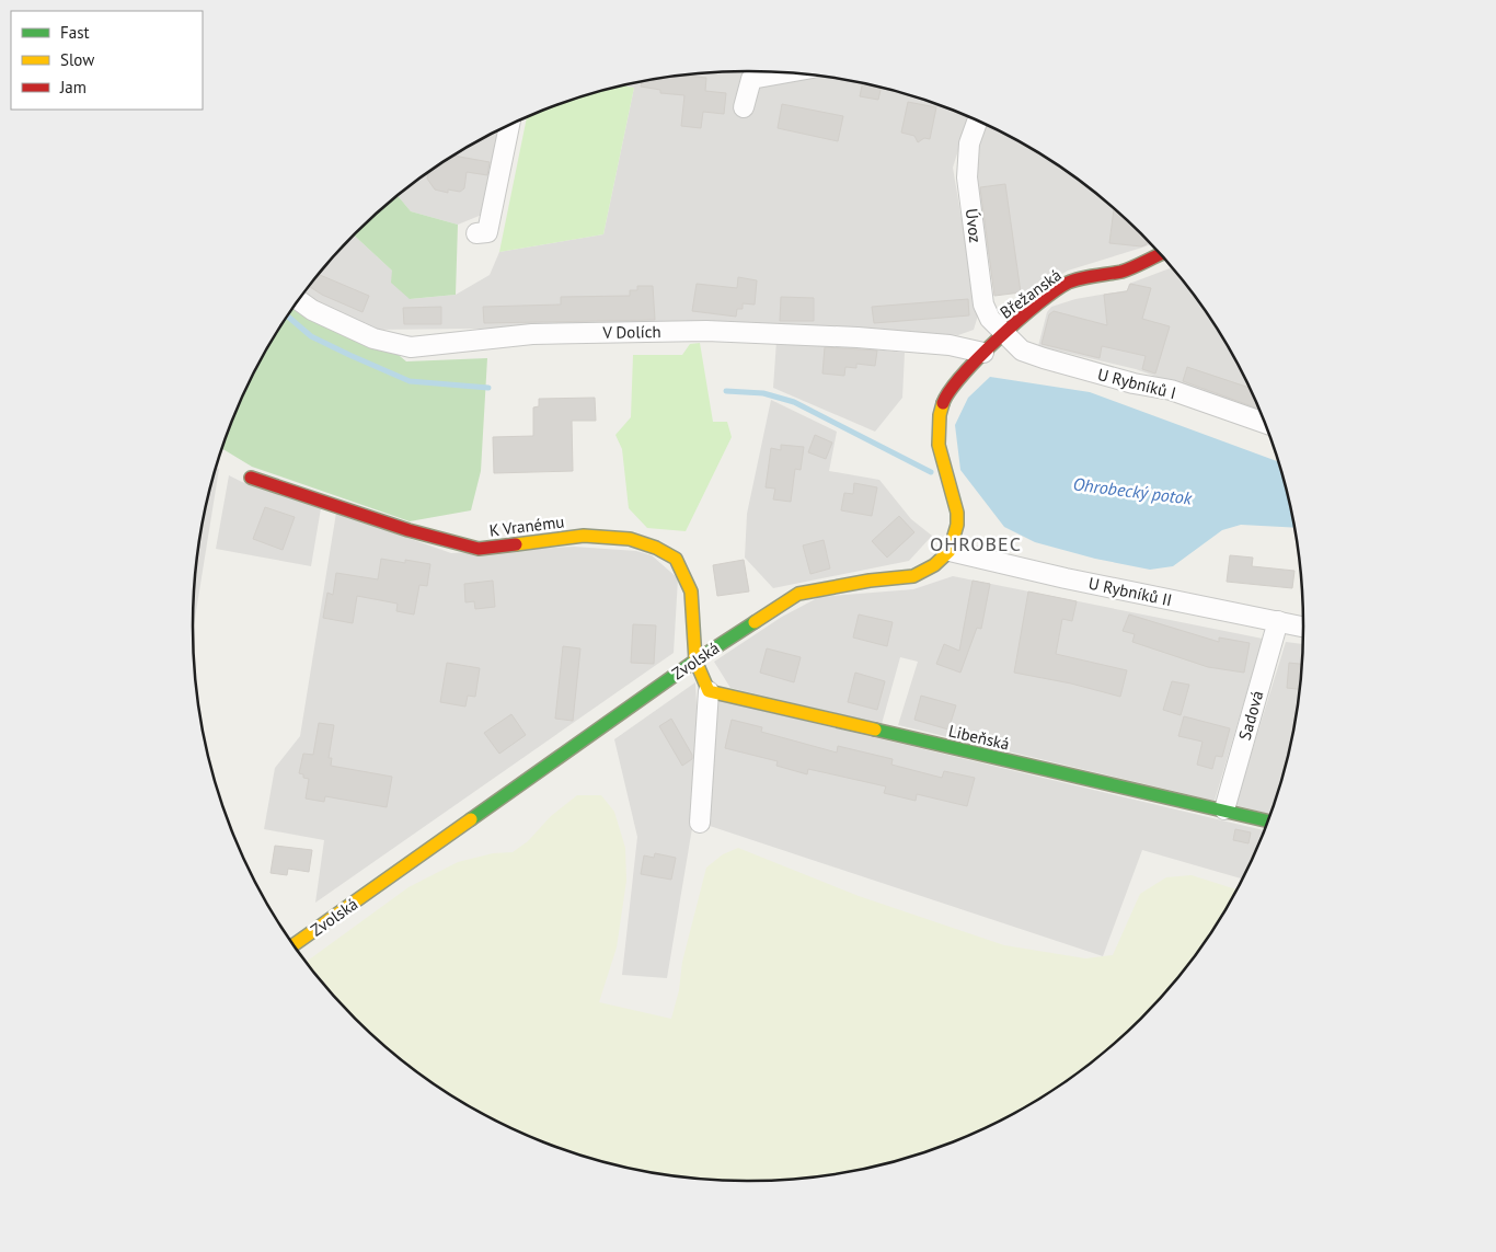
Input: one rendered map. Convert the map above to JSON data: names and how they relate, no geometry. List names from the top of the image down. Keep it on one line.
{"streets":{"street":["Úvoz","Břežanská","V Dolích","U Rybníků I","K Vranému","U Rybníků II","Zvolská","Sadová","Libeňská"]},"crossings":[["Úvoz","Břežanská"],["Úvoz","U Rybníků I"],["Břežanská","V Dolích"],["Břežanská","U Rybníků I"],["K Vranému","Zvolská"],["U Rybníků II","Zvolská"],["U Rybníků II","Sadová"],["Zvolská","Libeňská"],["Sadová","Libeňská"]],"districts":["OHROBEC"],"water":["Ohrobecký potok"],"legend":["Fast","Slow","Jam"]}
